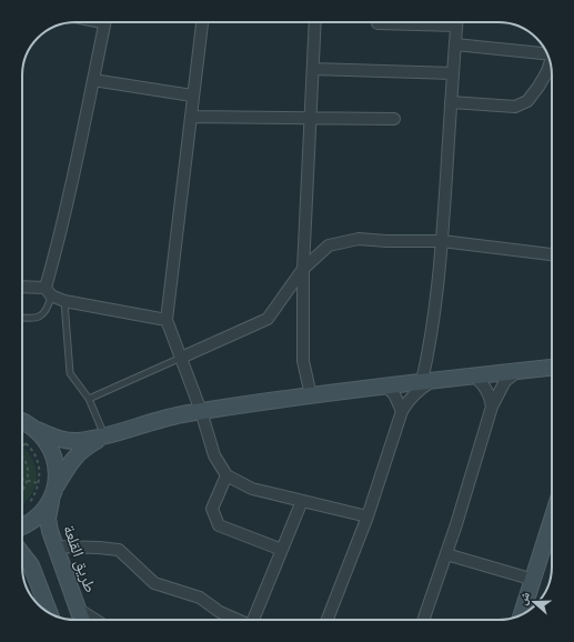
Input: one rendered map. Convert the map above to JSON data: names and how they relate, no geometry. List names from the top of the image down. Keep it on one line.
{"streets":{"street":["طريق القلعة"]},"north":"left"}
